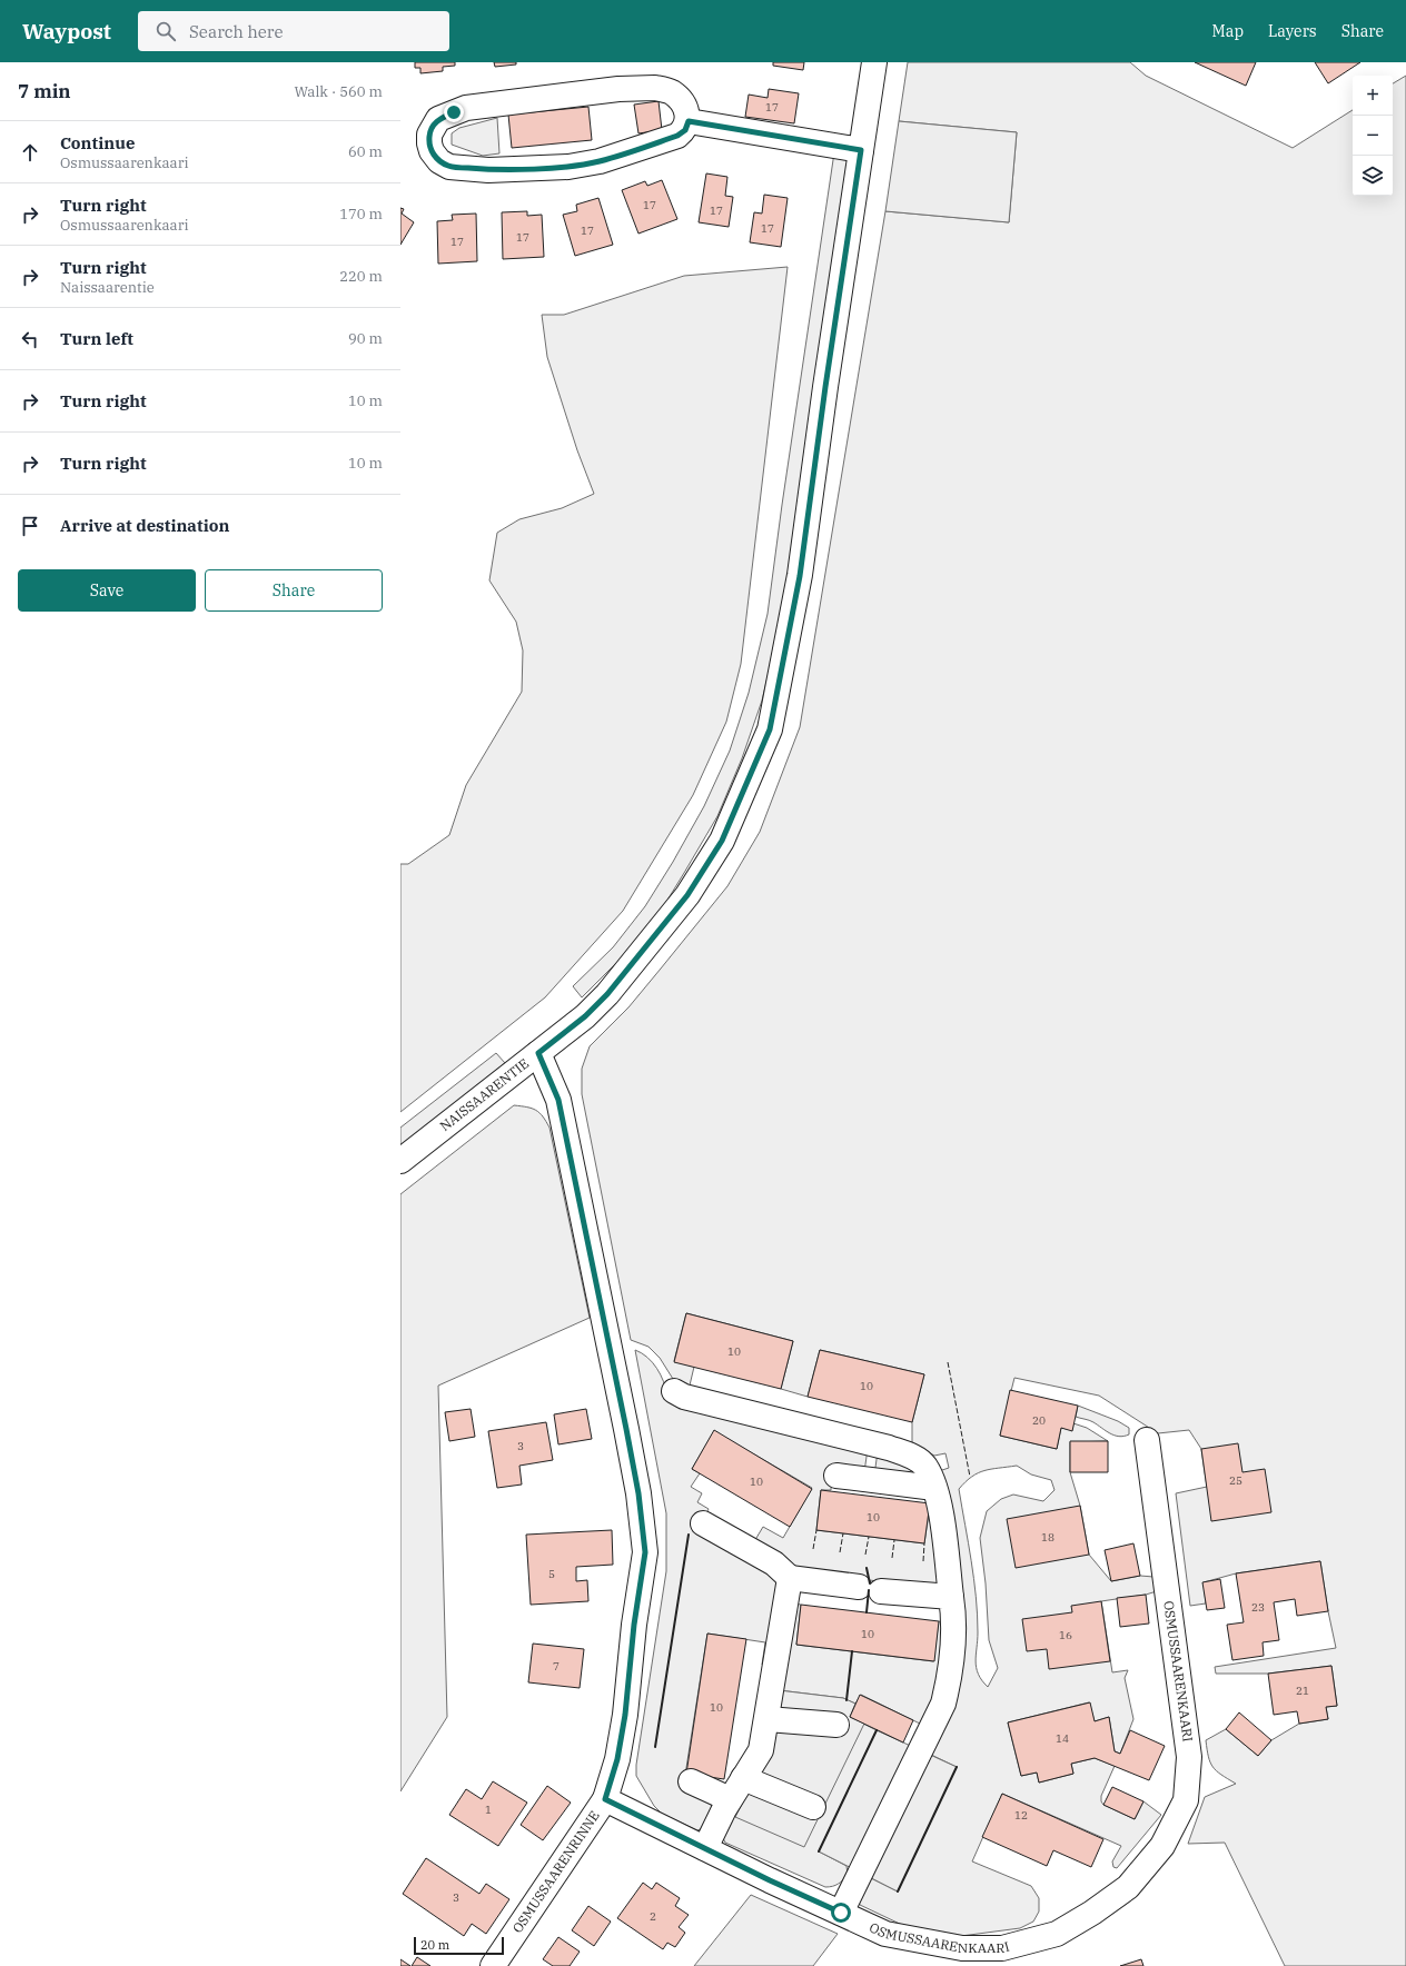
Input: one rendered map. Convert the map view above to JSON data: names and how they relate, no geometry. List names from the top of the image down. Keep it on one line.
{"streets":{"street":["NAISSAARENTIE","OSMUSSAARENKAARI","OSMUSSAARENRINNE"]},"crossings":[["OSMUSSAARENKAARI","OSMUSSAARENRINNE"]],"house_numbers":["17","17","17","17","17","17","17","10","10","20","3","25","10","10","18","5","23","10","16","7","21","10","14","1","12","3","2"],"scale_bar":"20 m","page":{"header":"Waypost","search":"Search here","nav":["Map","Layers","Share"],"heading":["7 min","Walk · 560 m"],"map_buttons":["+","−"],"list":[["Continue","Osmussaarenkaari","60 m"],["Turn right","Osmussaarenkaari","170 m"],["Turn right","Naissaarentie","220 m"],["Turn left","90 m"],["Turn right","10 m"],["Turn right","10 m"],"Arrive at destination"],"buttons":["Save","Share"],"scale":"20 m"}}
